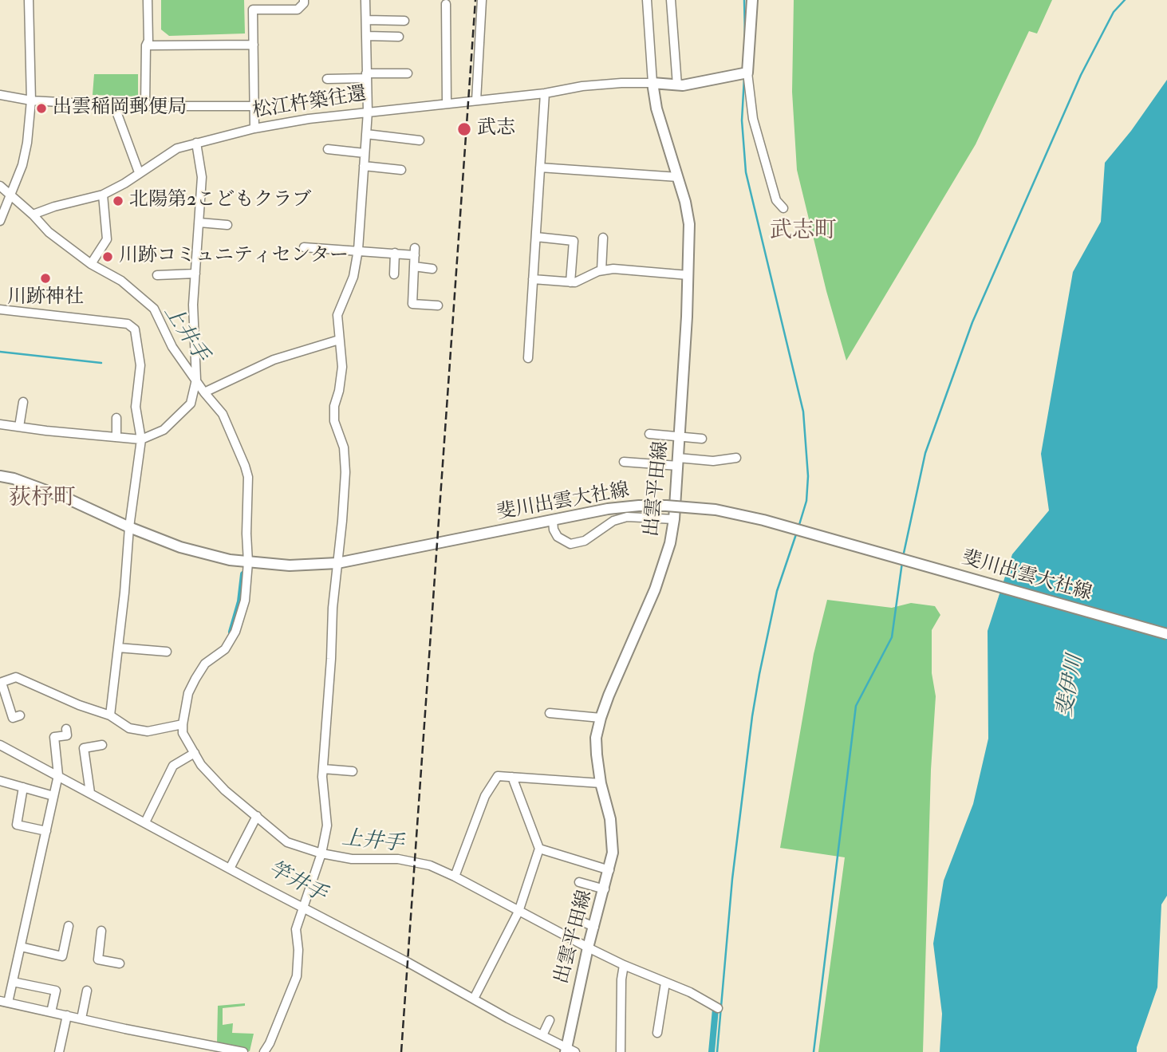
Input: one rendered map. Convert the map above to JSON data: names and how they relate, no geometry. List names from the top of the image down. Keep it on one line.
{"streets":{"main road":["出雲平田線","斐川出雲大社線"],"street":["松江杵築往還"]},"crossings":[["松江杵築往還","出雲平田線"]],"districts":["武志町","荻杼町"],"water":["上井手","斐伊川","竿井手"],"places":["出雲稲岡郵便局","武志","北陽第2こどもクラブ","川跡コミュニティセンター","川跡神社"]}
